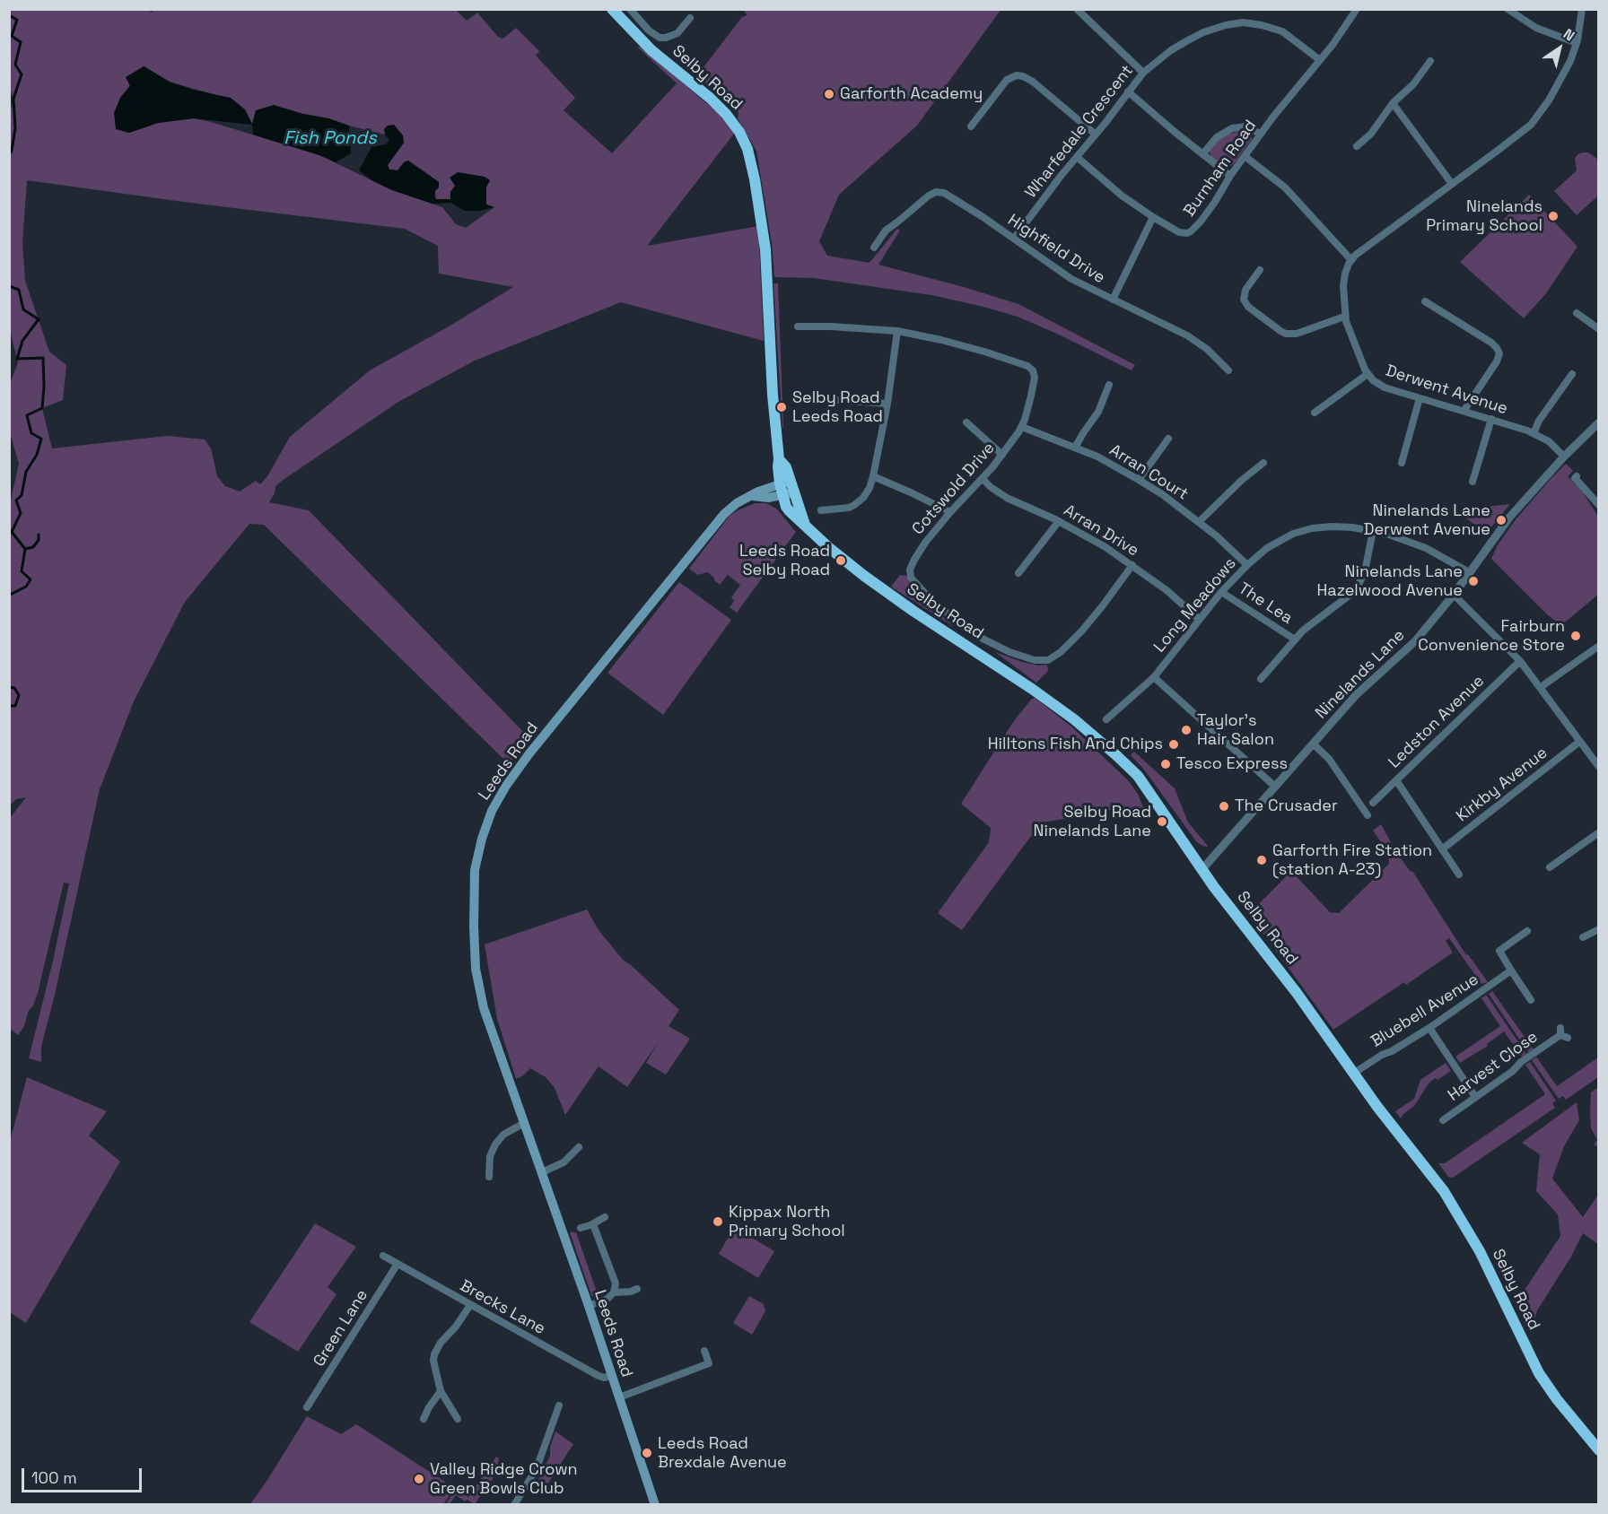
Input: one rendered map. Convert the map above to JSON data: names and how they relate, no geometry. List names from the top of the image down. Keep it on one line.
{"streets":{"highway":["Selby Road"],"main road":["Leeds Road"],"street":["Wharfedale Crescent","Burnham Road","Highfield Drive","Derwent Avenue","Arran Court","Cotswold Drive","Arran Drive","The Lea","Long Meadows","Ninelands Lane","Ledston Avenue","Kirkby Avenue","Bluebell Avenue","Harvest Close","Brecks Lane","Green Lane"]},"crossings":[["Selby Road","Ninelands Lane"],["Selby Road","Leeds Road"],["Selby Road","Bluebell Avenue"],["Wharfedale Crescent","Burnham Road"],["Wharfedale Crescent","Highfield Drive"],["Derwent Avenue","Ninelands Lane"],["Arran Court","Cotswold Drive"],["Arran Court","Long Meadows"],["Cotswold Drive","Arran Drive"],["Arran Drive","Long Meadows"],["The Lea","Long Meadows"],["Long Meadows","Ninelands Lane"],["Leeds Road","Brecks Lane"],["Brecks Lane","Green Lane"]],"water":["Fish Ponds"],"places":["Garforth Academy","Ninelands Primary School","Selby Road Leeds Road","Ninelands Lane Derwent Avenue","Leeds Road Selby Road","Ninelands Lane Hazelwood Avenue","Fairburn Convenience Store","Taylor's Hair Salon","Hilltons Fish And Chips","Tesco Express","The Crusader","Selby Road Ninelands Lane","Garforth Fire Station (station A-23)","Kippax North Primary School","Leeds Road Brexdale Avenue","Valley Ridge Crown Green Bowls Club"],"scale_bar":"100 m","north":"top right"}
